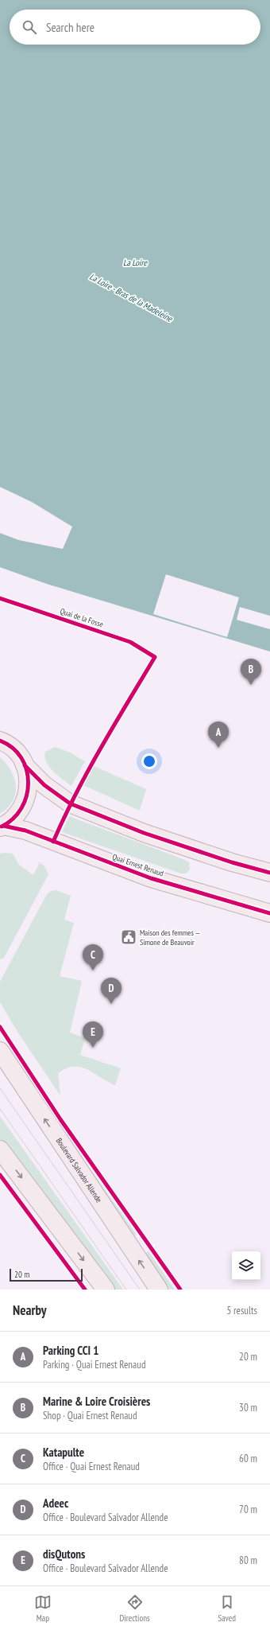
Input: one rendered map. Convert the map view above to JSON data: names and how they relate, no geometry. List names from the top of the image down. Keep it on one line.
{"streets":{"main road":["Quai Ernest Renaud","Boulevard Salvador Allende"],"cycle path":["Quai de la Fosse"]},"water":["La Loire","La Loire - Bras de la Madeleine"],"places":{"public building":["Maison des femmes — Simone de Beauvoir"]},"scale_bar":"20 m","page":{"search":"Search here","pins":["B","A","C","D","E"],"scale":"20 m","heading":["Nearby","5 results"],"list":[{"mark":"A","name":"Parking CCI 1","note":"Parking · Quai Ernest Renaud","value":"20 m"},{"mark":"B","name":"Marine & Loire Croisières","note":"Shop · Quai Ernest Renaud","value":"30 m"},{"mark":"C","name":"Katapulte","note":"Office · Quai Ernest Renaud","value":"60 m"},{"mark":"D","name":"Adeec","note":"Office · Boulevard Salvador Allende","value":"70 m"},{"mark":"E","name":"disQutons","note":"Office · Boulevard Salvador Allende","value":"80 m"}],"nav":["Map","Directions","Saved"]}}
